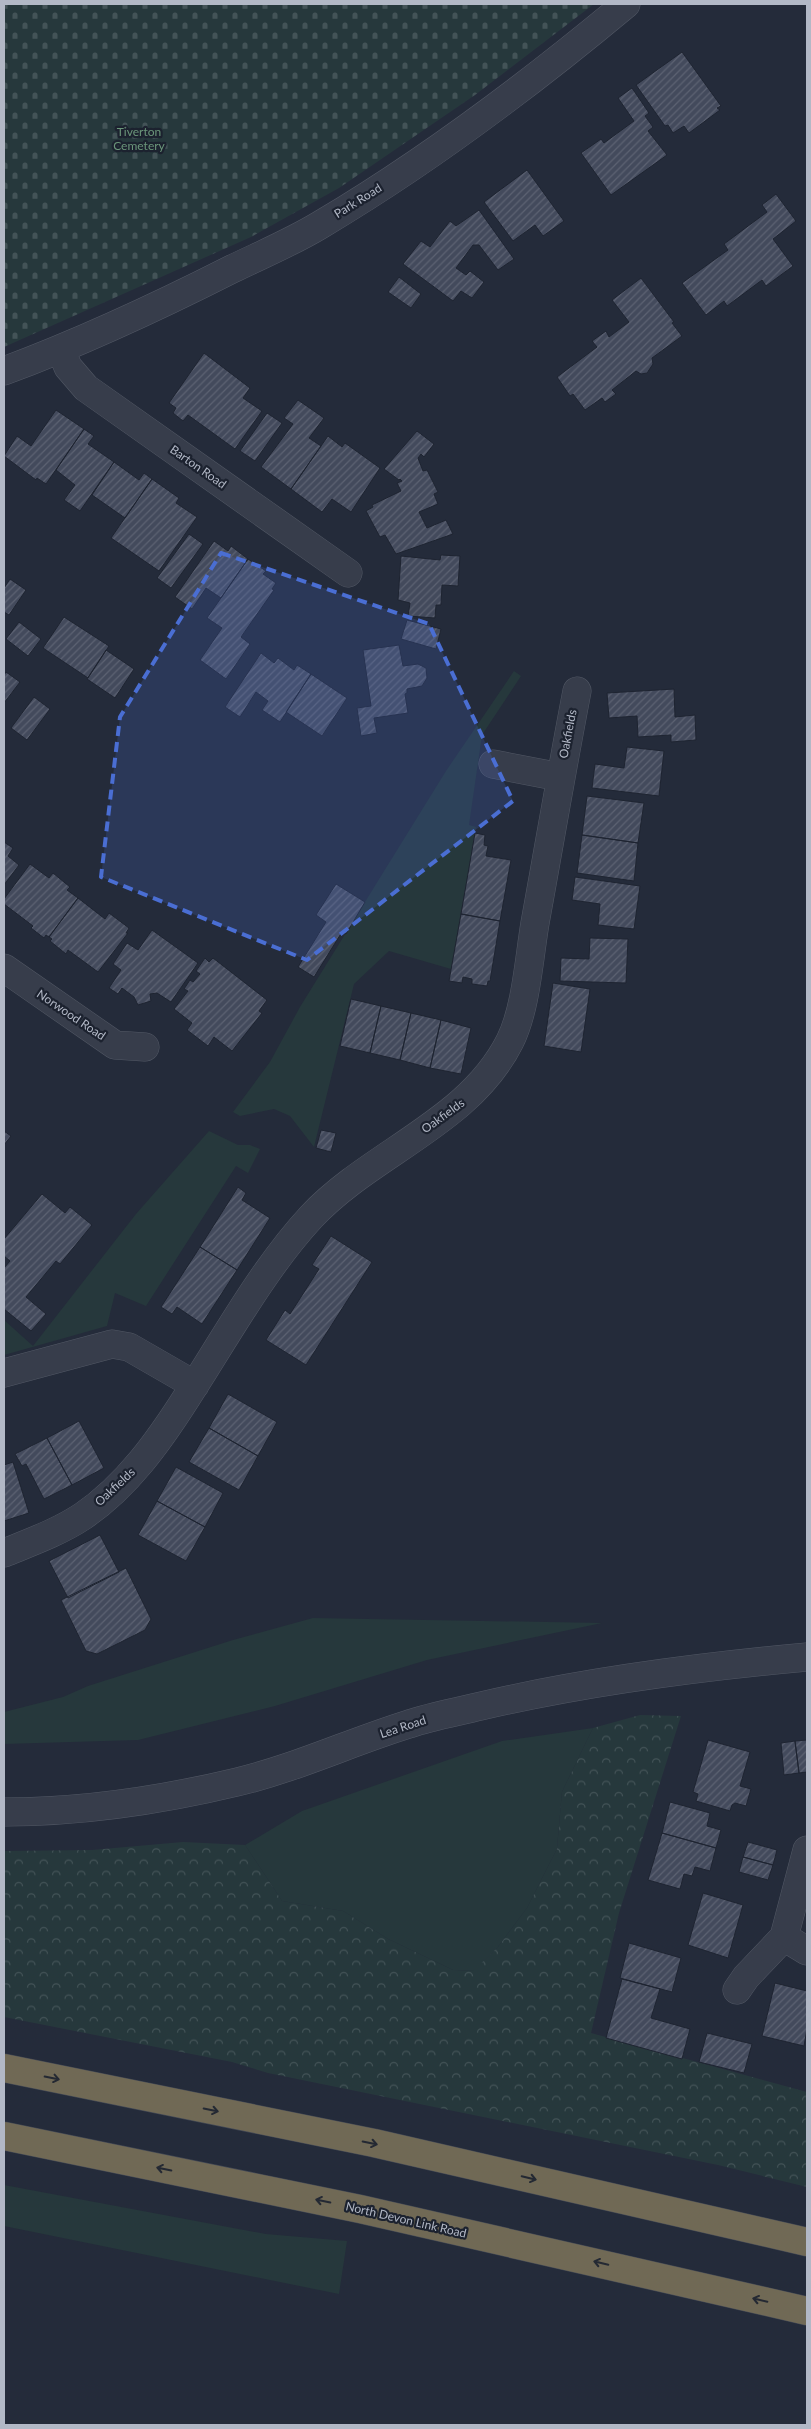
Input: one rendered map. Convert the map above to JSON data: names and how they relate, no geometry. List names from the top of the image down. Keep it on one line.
{"streets":{"highway":["North Devon Link Road"],"street":["Park Road","Barton Road","Oakfields","Norwood Road","Lea Road"]},"crossings":[["Park Road","Barton Road"]],"parks":["Tiverton Cemetery"]}
